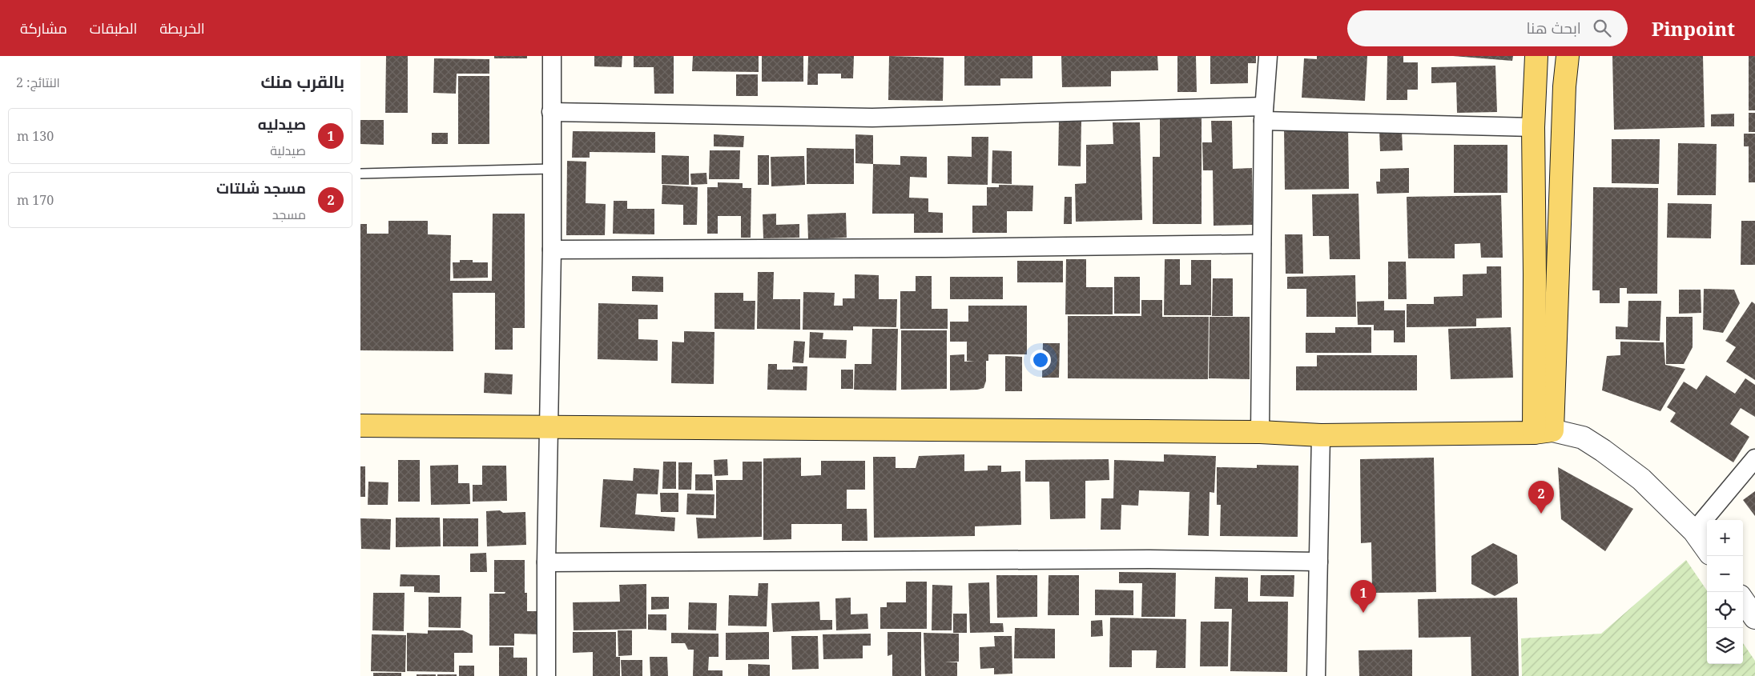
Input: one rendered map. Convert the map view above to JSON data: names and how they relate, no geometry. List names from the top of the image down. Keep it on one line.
{"page":{"header":"Pinpoint","search":"ابحث هنا","nav":["الخريطة","الطبقات","مشاركة"],"heading":["بالقرب منك","النتائج: 2"],"list":[{"mark":"1","name":"صيدليه","note":"صيدلية","value":"130 m"},{"mark":"2","name":"مسجد شلتات","note":"مسجد","value":"170 m"}],"pins":["2","1"],"map_buttons":["+","−"]}}
